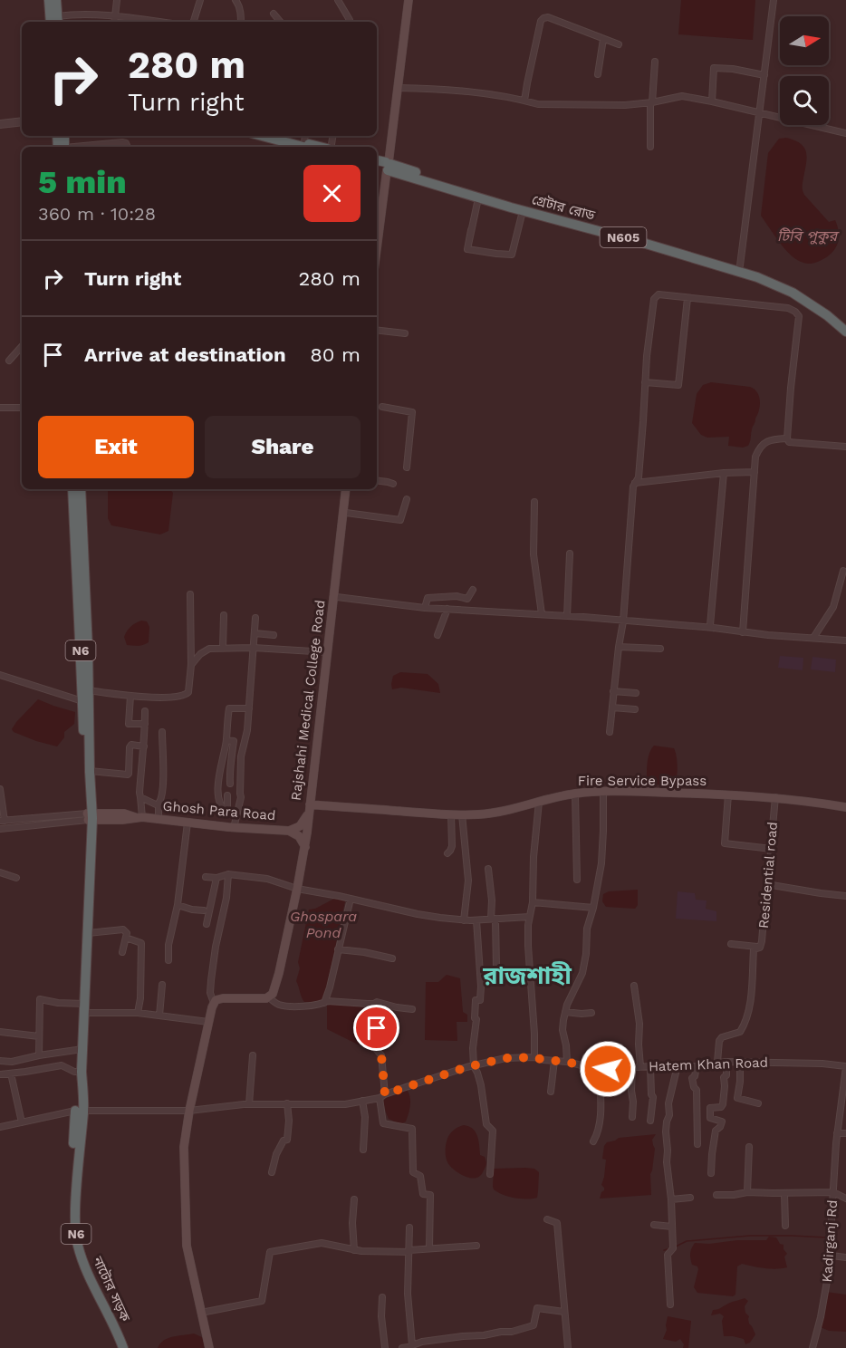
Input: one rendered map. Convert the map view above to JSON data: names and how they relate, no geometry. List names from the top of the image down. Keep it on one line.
{"streets":{"highway":["গ্রেটার রোড","N605","N6","নাটোর সড়ক"],"main road":["Rajshahi Medical College Road","Fire Service Bypass","Ghosh Para Road"],"street":["Residential road","Hatem Khan Road","Kadirganj Rd"]},"crossings":[["N6","Ghosh Para Road"],["N6","Hatem Khan Road"],["N6","নাটোর সড়ক"],["Rajshahi Medical College Road","Fire Service Bypass"],["Rajshahi Medical College Road","Ghosh Para Road"],["Fire Service Bypass","Ghosh Para Road"],["Fire Service Bypass","Residential road"],["Residential road","Hatem Khan Road"],["Hatem Khan Road","Kadirganj Rd"],["Hatem Khan Road","নাটোর সড়ক"]],"districts":["রাজশাহী"],"water":["টিবি পুকুর","Ghospara Pond"],"north":"right","page":{"turn":["280 m","Turn right"],"heading":["5 min","360 m · 10:28"],"list":[{"name":"Turn right","value":"280 m"},{"name":"Arrive at destination","value":"80 m"}],"buttons":["Exit","Share"]}}
